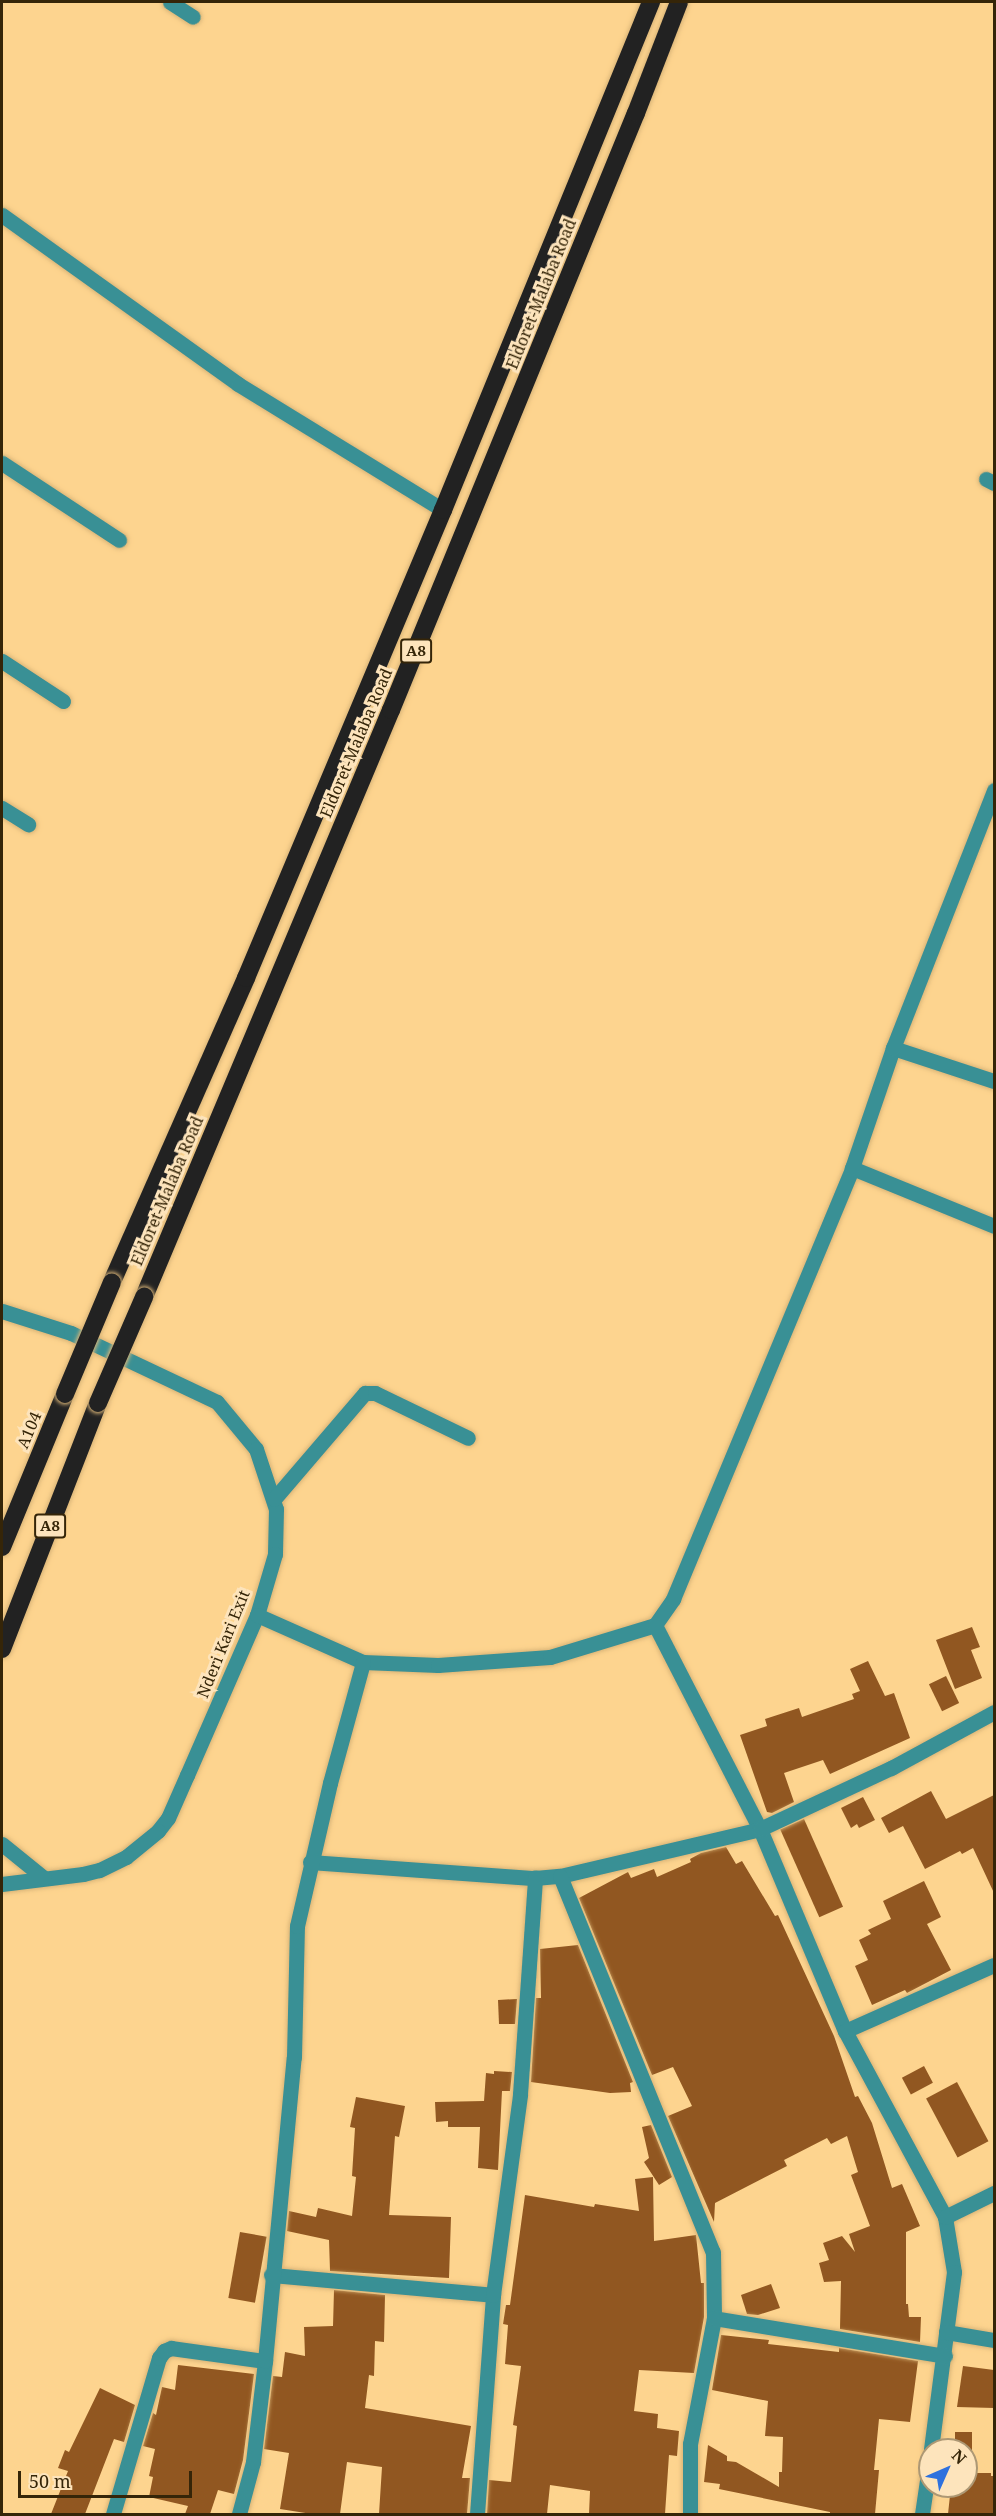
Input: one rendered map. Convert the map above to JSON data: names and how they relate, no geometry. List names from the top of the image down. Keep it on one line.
{"streets":{"highway":["Eldoret-Malaba Road","A8","A104"],"street":["Nderi Kari Exit"]},"crossings":[["Eldoret-Malaba Road","A104"]],"scale_bar":"50 m","north":"top right"}
